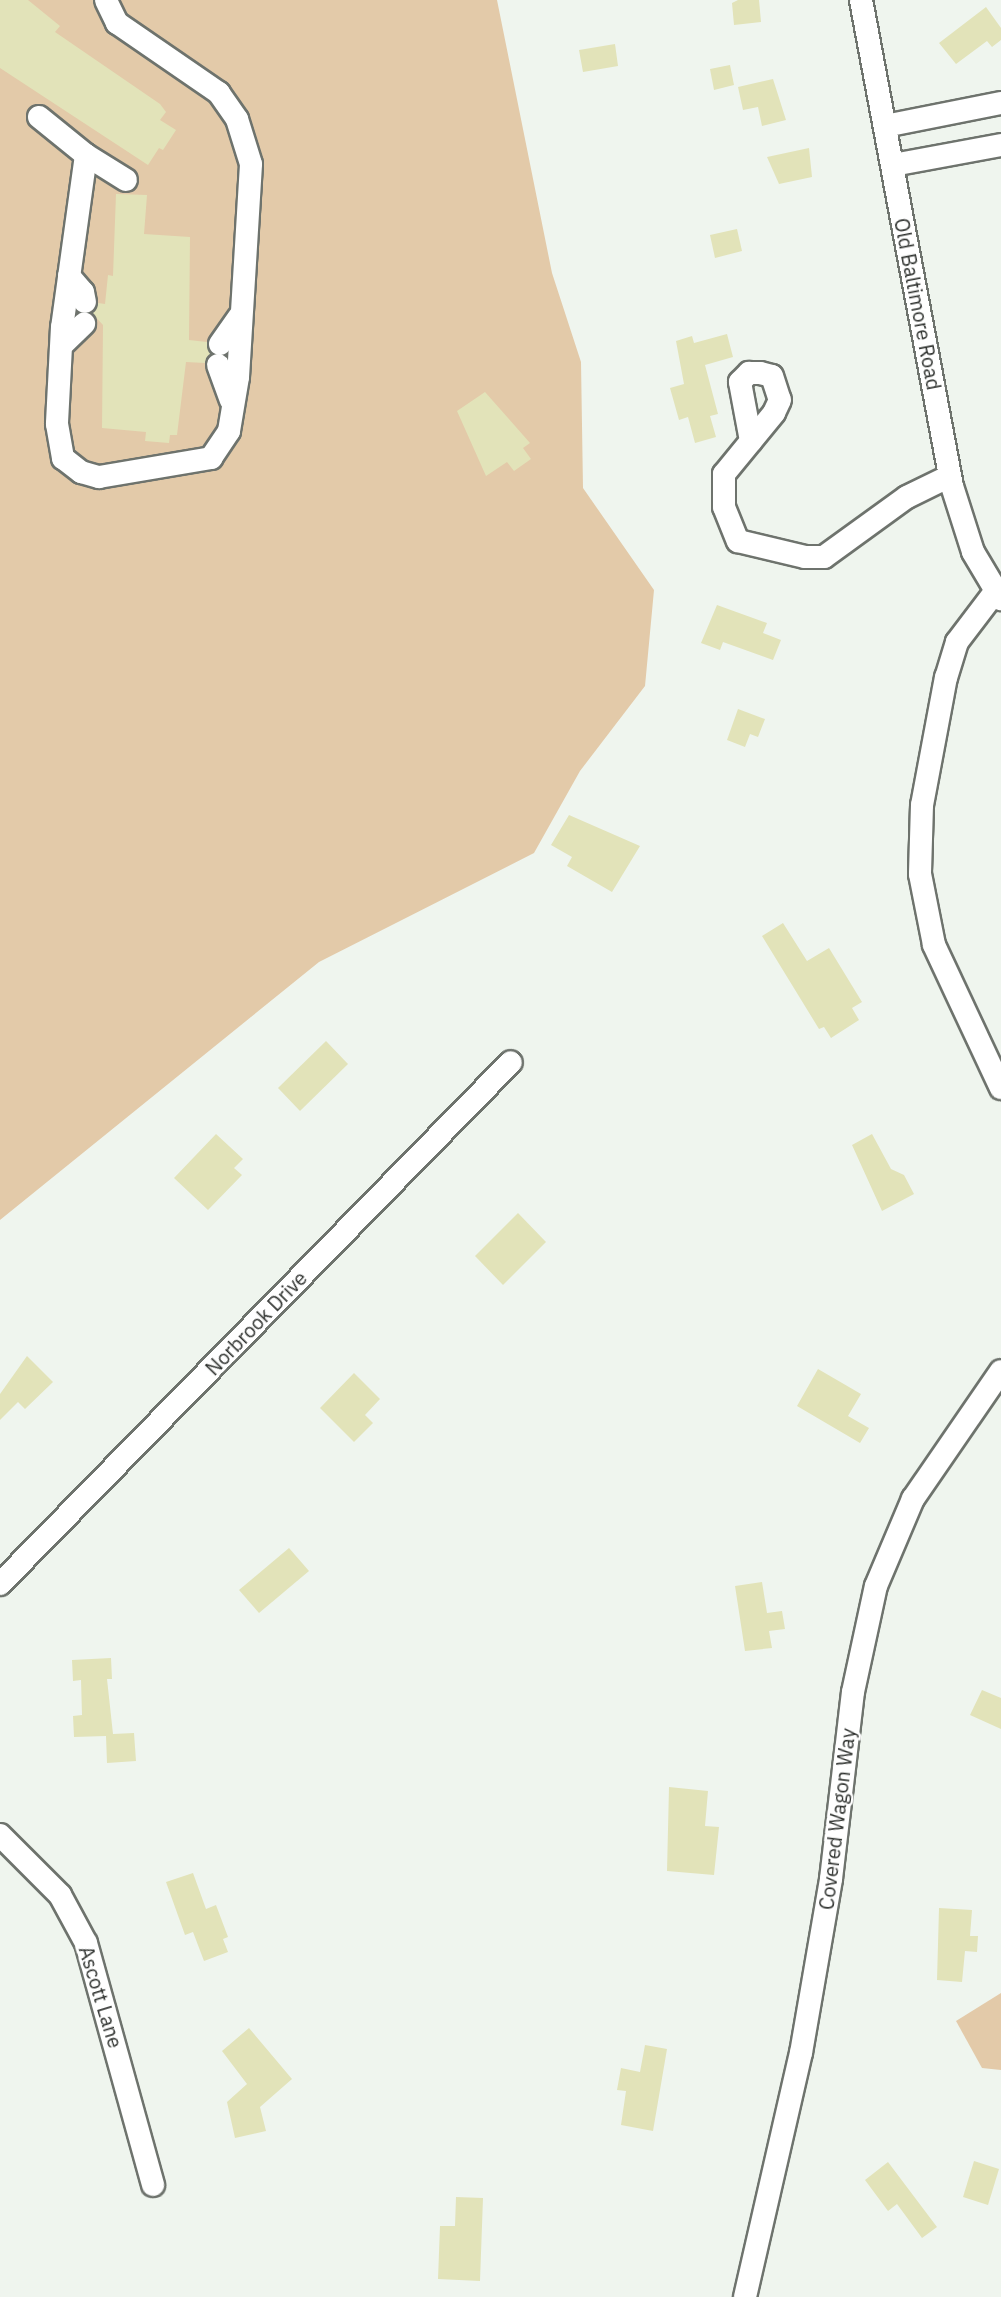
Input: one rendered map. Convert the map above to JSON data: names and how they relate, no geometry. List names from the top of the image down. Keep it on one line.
{"streets":{"street":["Old Baltimore Road","Norbrook Drive","Covered Wagon Way","Ascott Lane"]}}
